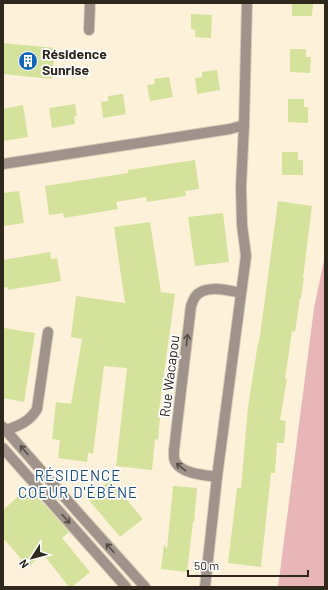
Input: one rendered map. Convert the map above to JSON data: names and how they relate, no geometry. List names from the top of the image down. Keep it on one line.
{"streets":{"street":["Rue Wacapou"]},"districts":["RÉSIDENCE COEUR D'ÉBÈNE"],"places":{"building":["Résidence Sunrise"]},"scale_bar":"50 m","north":"bottom left"}
